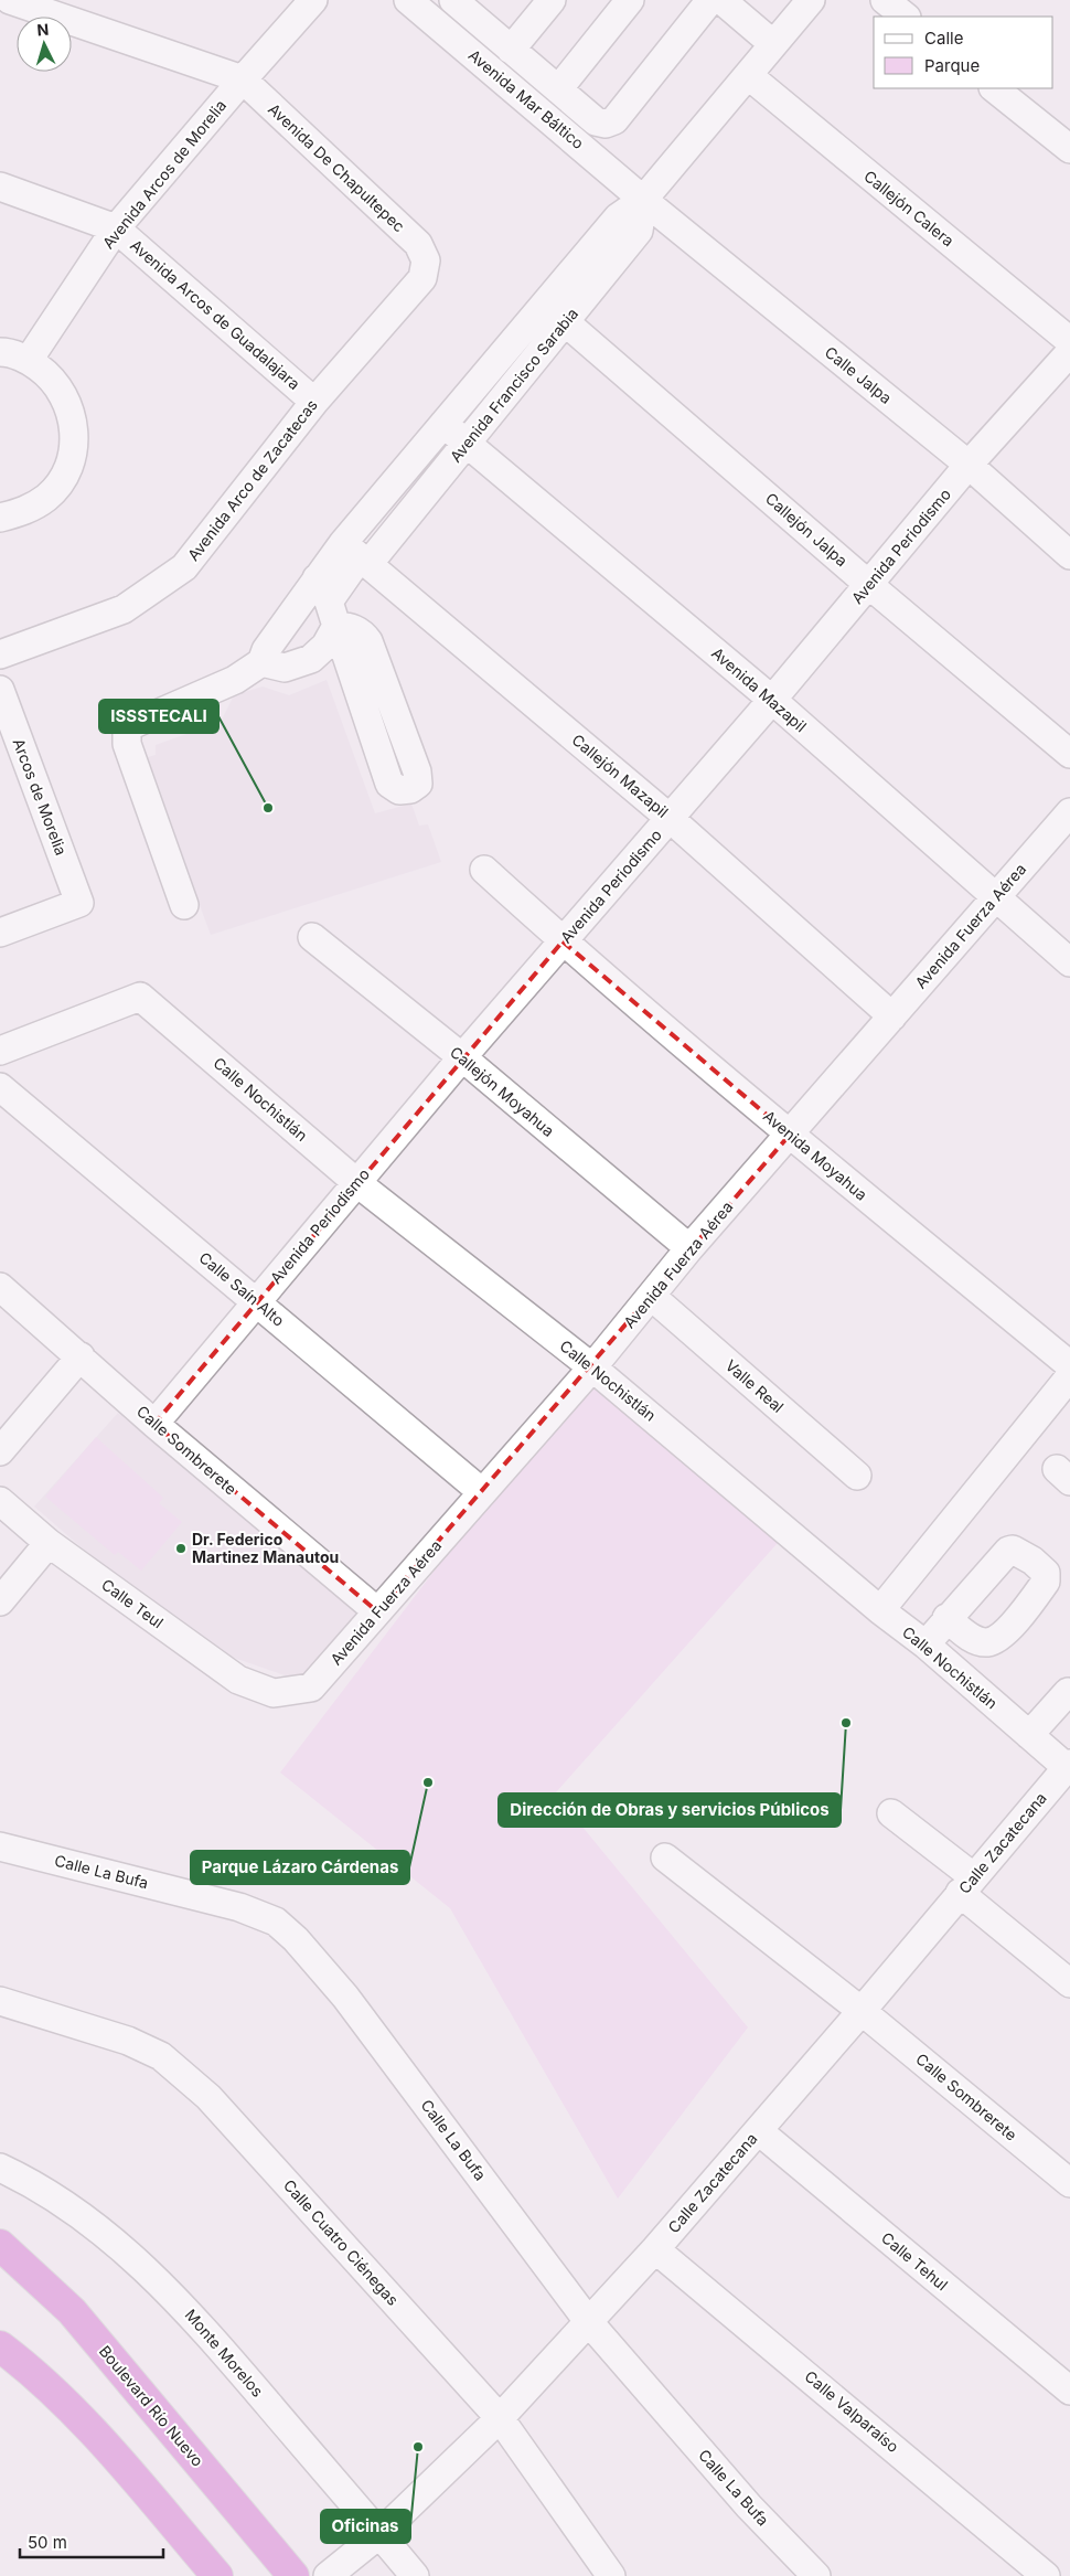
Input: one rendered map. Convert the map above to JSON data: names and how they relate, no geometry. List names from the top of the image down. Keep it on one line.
{"streets":{"highway":["Boulevard Río Nuevo"],"street":["Avenida Mar Báltico","Avenida De Chapultepec","Avenida Arcos de Morelia","Callejón Calera","Avenida Arcos de Guadalajara","Calle Jalpa","Avenida Francisco Sarabia","Avenida Arco de Zacatecas","Callejón Jalpa","Avenida Periodismo","Avenida Mazapil","Callejón Mazapil","Arcos de Morelia","Avenida Fuerza Aérea","Callejón Moyahua","Calle Nochistlán","Avenida Moyahua","Calle Saín Alto","Valle Real","Calle Sombrerete","Calle Teul","Calle Zacatecana","Calle La Bufa","Calle Cuatro Ciénegas","Calle Tehul","Monte Morelos","Calle Valparaíso"]},"crossings":[["Avenida Mar Báltico","Calle Jalpa"],["Avenida Mar Báltico","Avenida Francisco Sarabia"],["Avenida De Chapultepec","Avenida Arcos de Morelia"],["Avenida De Chapultepec","Avenida Arco de Zacatecas"],["Avenida Arcos de Morelia","Avenida Arcos de Guadalajara"],["Callejón Calera","Avenida Francisco Sarabia"],["Avenida Arcos de Guadalajara","Avenida Arco de Zacatecas"],["Calle Jalpa","Avenida Francisco Sarabia"],["Calle Jalpa","Avenida Periodismo"],["Avenida Francisco Sarabia","Callejón Jalpa"],["Avenida Francisco Sarabia","Avenida Mazapil"],["Avenida Francisco Sarabia","Callejón Mazapil"],["Callejón Jalpa","Avenida Periodismo"],["Avenida Periodismo","Avenida Mazapil"],["Avenida Periodismo","Callejón Mazapil"],["Avenida Periodismo","Callejón Moyahua"],["Avenida Periodismo","Calle Nochistlán"],["Avenida Periodismo","Avenida Moyahua"],["Avenida Periodismo","Calle Saín Alto"],["Avenida Periodismo","Calle Sombrerete"],["Avenida Mazapil","Avenida Fuerza Aérea"],["Callejón Mazapil","Avenida Fuerza Aérea"],["Avenida Fuerza Aérea","Callejón Moyahua"],["Avenida Fuerza Aérea","Calle Nochistlán"],["Avenida Fuerza Aérea","Avenida Moyahua"],["Avenida Fuerza Aérea","Calle Saín Alto"],["Avenida Fuerza Aérea","Valle Real"],["Avenida Fuerza Aérea","Calle Sombrerete"],["Avenida Fuerza Aérea","Calle Teul"],["Calle Nochistlán","Calle Zacatecana"],["Calle Sombrerete","Calle Zacatecana"],["Calle Zacatecana","Calle La Bufa"],["Calle Zacatecana","Calle Cuatro Ciénegas"],["Calle Zacatecana","Calle Tehul"],["Calle Zacatecana","Monte Morelos"],["Calle Zacatecana","Calle Valparaíso"]],"places":["ISSSTECALI","Dr. Federico Martinez Manautou","Dirección de Obras y servicios Públicos","Parque Lázaro Cárdenas","Oficinas"],"legend":["Calle","Parque"],"scale_bar":"50 m","north":"top"}
